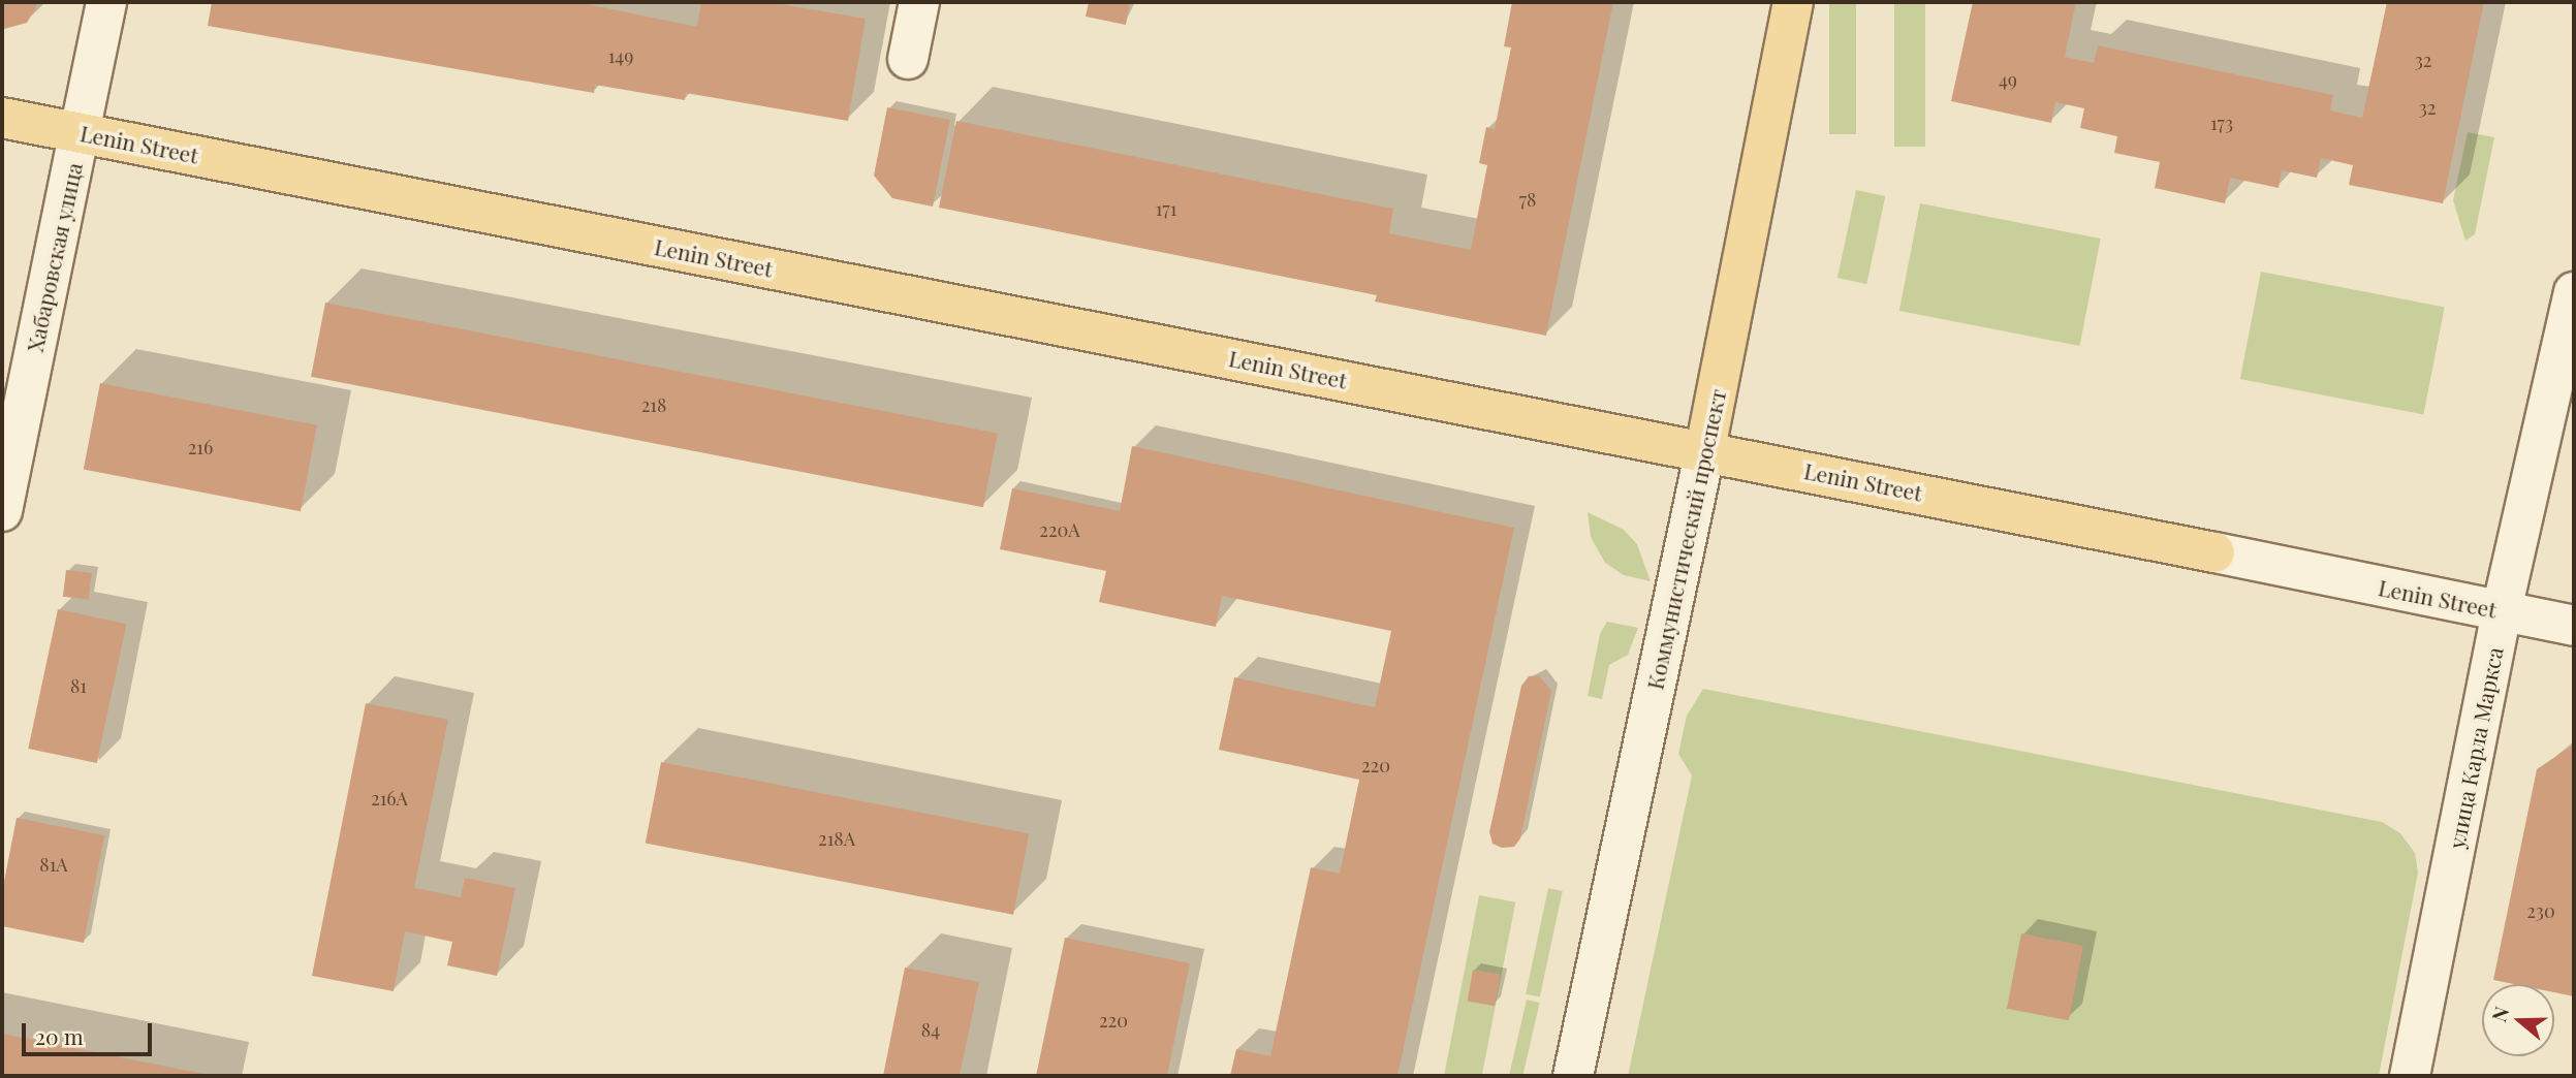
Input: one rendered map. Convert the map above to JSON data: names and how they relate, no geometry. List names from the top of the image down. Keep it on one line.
{"streets":{"main road":["Lenin Street","Коммунистический проспект"],"street":["Хабаровская улица","улица Карла Маркса"]},"crossings":[["Lenin Street","Хабаровская улица"],["Lenin Street","Коммунистический проспект"],["Lenin Street","улица Карла Маркса"]],"house_numbers":["149","32","49","32","173","78","171","218","216","220А","81","220","216А","218А","81А","230","220","84"],"scale_bar":"20 m","north":"left"}
